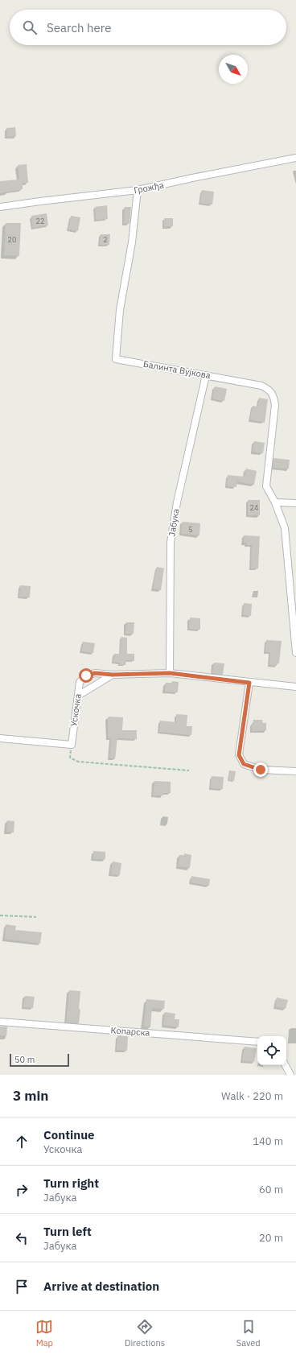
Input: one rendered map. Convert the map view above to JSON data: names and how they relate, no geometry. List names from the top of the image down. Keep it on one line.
{"streets":{"street":["Грожђа","Балинта Вујкова","Јабука","Ускочка","Копарска"]},"crossings":[["Грожђа","Балинта Вујкова"],["Балинта Вујкова","Јабука"],["Јабука","Ускочка"]],"house_numbers":["22","20","2","24","5"],"scale_bar":"50 m","north":"bottom right","page":{"search":"Search here","scale":"50 m","heading":["3 min","Walk · 220 m"],"list":[["Continue","Ускочка","140 m"],["Turn right","Јабука","60 m"],["Turn left","Јабука","20 m"],"Arrive at destination"],"nav":["Map","Directions","Saved"]}}
